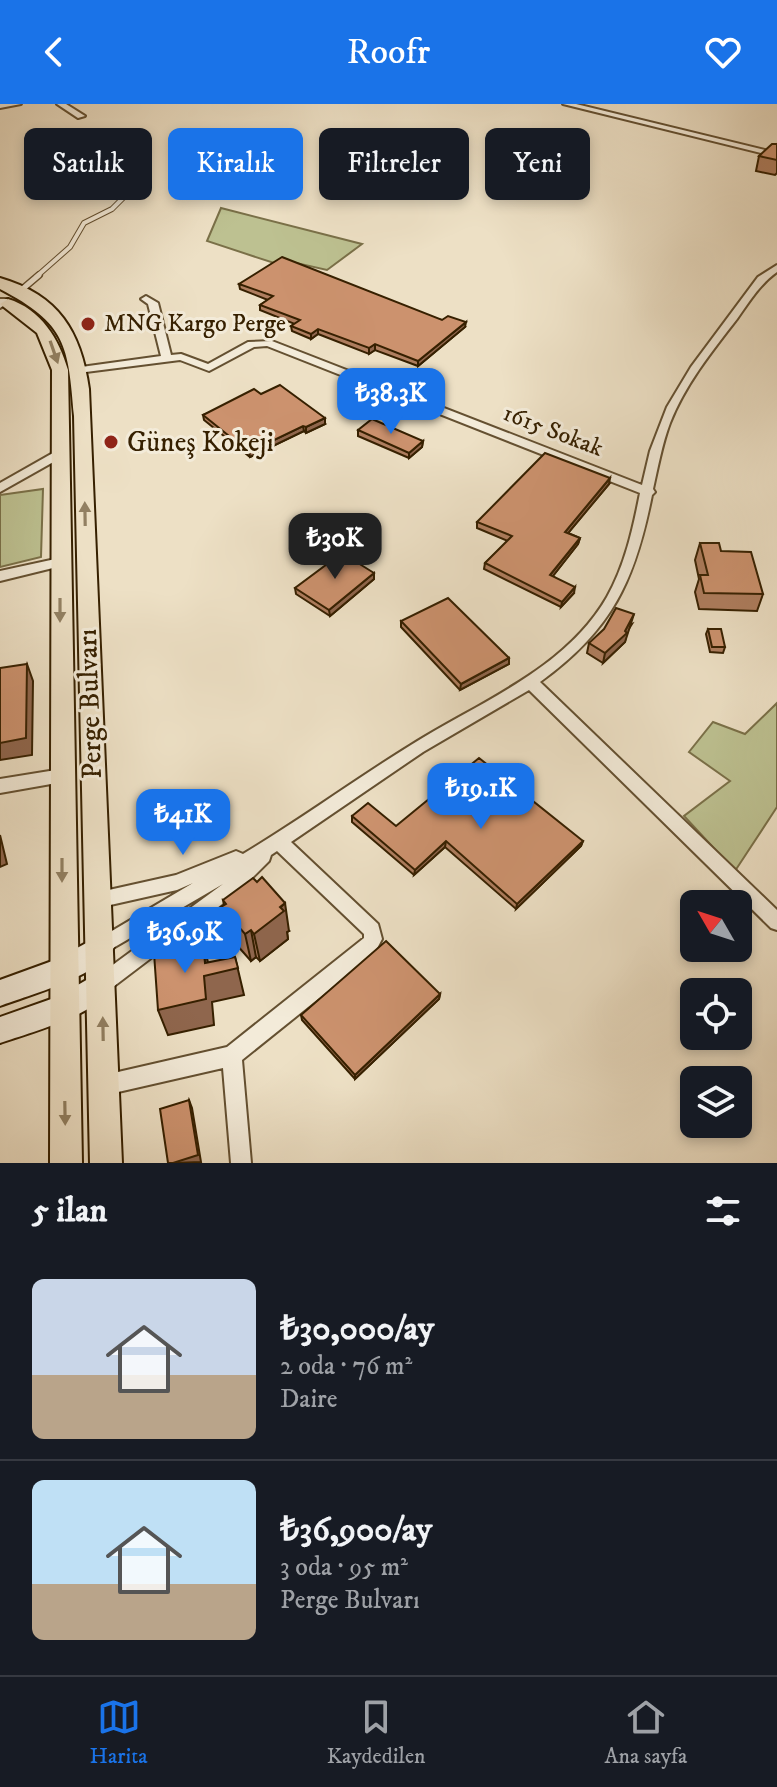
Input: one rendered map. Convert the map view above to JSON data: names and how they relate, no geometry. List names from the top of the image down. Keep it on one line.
{"streets":{"main road":["Perge Bulvarı"],"street":["1615 Sokak"]},"crossings":[["1615 Sokak","Perge Bulvarı"]],"places":["MNG Kargo Perge","Güneş Kokeji"],"north":"top left","page":{"header":"Roofr","chip":["Satılık","Kiralık","Filtreler","Yeni"],"price":["₺38.3K","₺30K","₺19.1K","₺41K","₺36.9K"],"heading":"5 ilan","list":[{"name":"₺30,000/ay","note":"2 oda · 76 m² · Daire"},{"name":"₺36,900/ay","note":"3 oda · 95 m² · Perge Bulvarı"}],"tabs":["Harita","Kaydedilen","Ana sayfa"]}}
